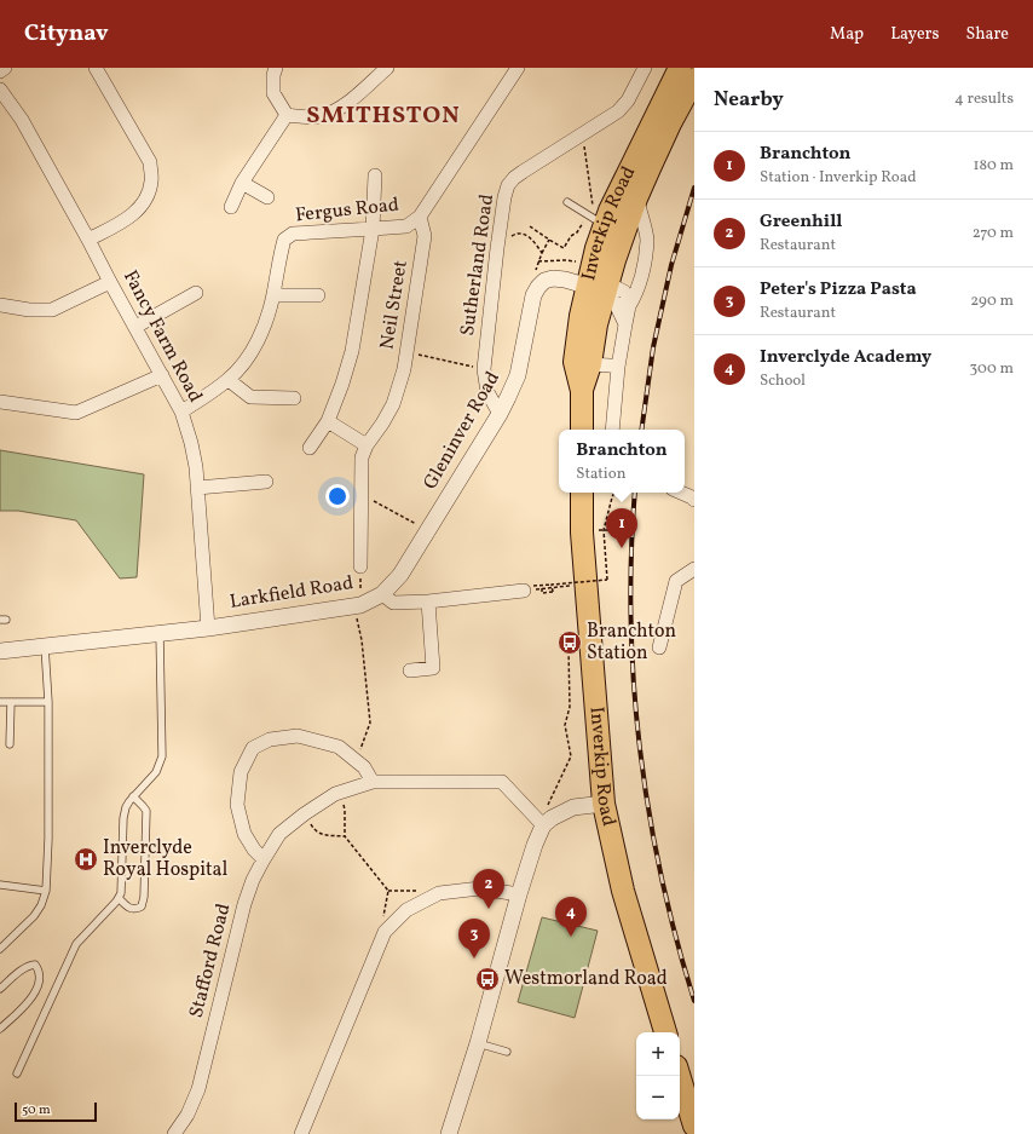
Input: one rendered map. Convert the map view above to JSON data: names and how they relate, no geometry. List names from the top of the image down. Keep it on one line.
{"streets":{"highway":["Inverkip Road"],"street":["Fergus Road","Sutherland Road","Neil Street","Fancy Farm Road","Gleninver Road","Larkfield Road","Stafford Road"]},"crossings":[["Fergus Road","Neil Street"],["Fergus Road","Fancy Farm Road"],["Sutherland Road","Gleninver Road"],["Fancy Farm Road","Larkfield Road"],["Gleninver Road","Larkfield Road"]],"districts":["SMITHSTON"],"places":{"bus stop":["Branchton Station","Westmorland Road"],"hospital":["Inverclyde Royal Hospital"]},"scale_bar":"50 m","page":{"header":"Citynav","nav":["Map","Layers","Share"],"heading":["Nearby","4 results"],"list":[{"mark":"1","name":"Branchton","note":"Station · Inverkip Road","value":"180 m"},{"mark":"2","name":"Greenhill","note":"Restaurant","value":"270 m"},{"mark":"3","name":"Peter's Pizza Pasta","note":"Restaurant","value":"290 m"},{"mark":"4","name":"Inverclyde Academy","note":"School","value":"300 m"}],"popup":["Branchton","Station"],"pins":["1","2","4","3"],"map_buttons":["+","−"],"scale":"50 m"}}
